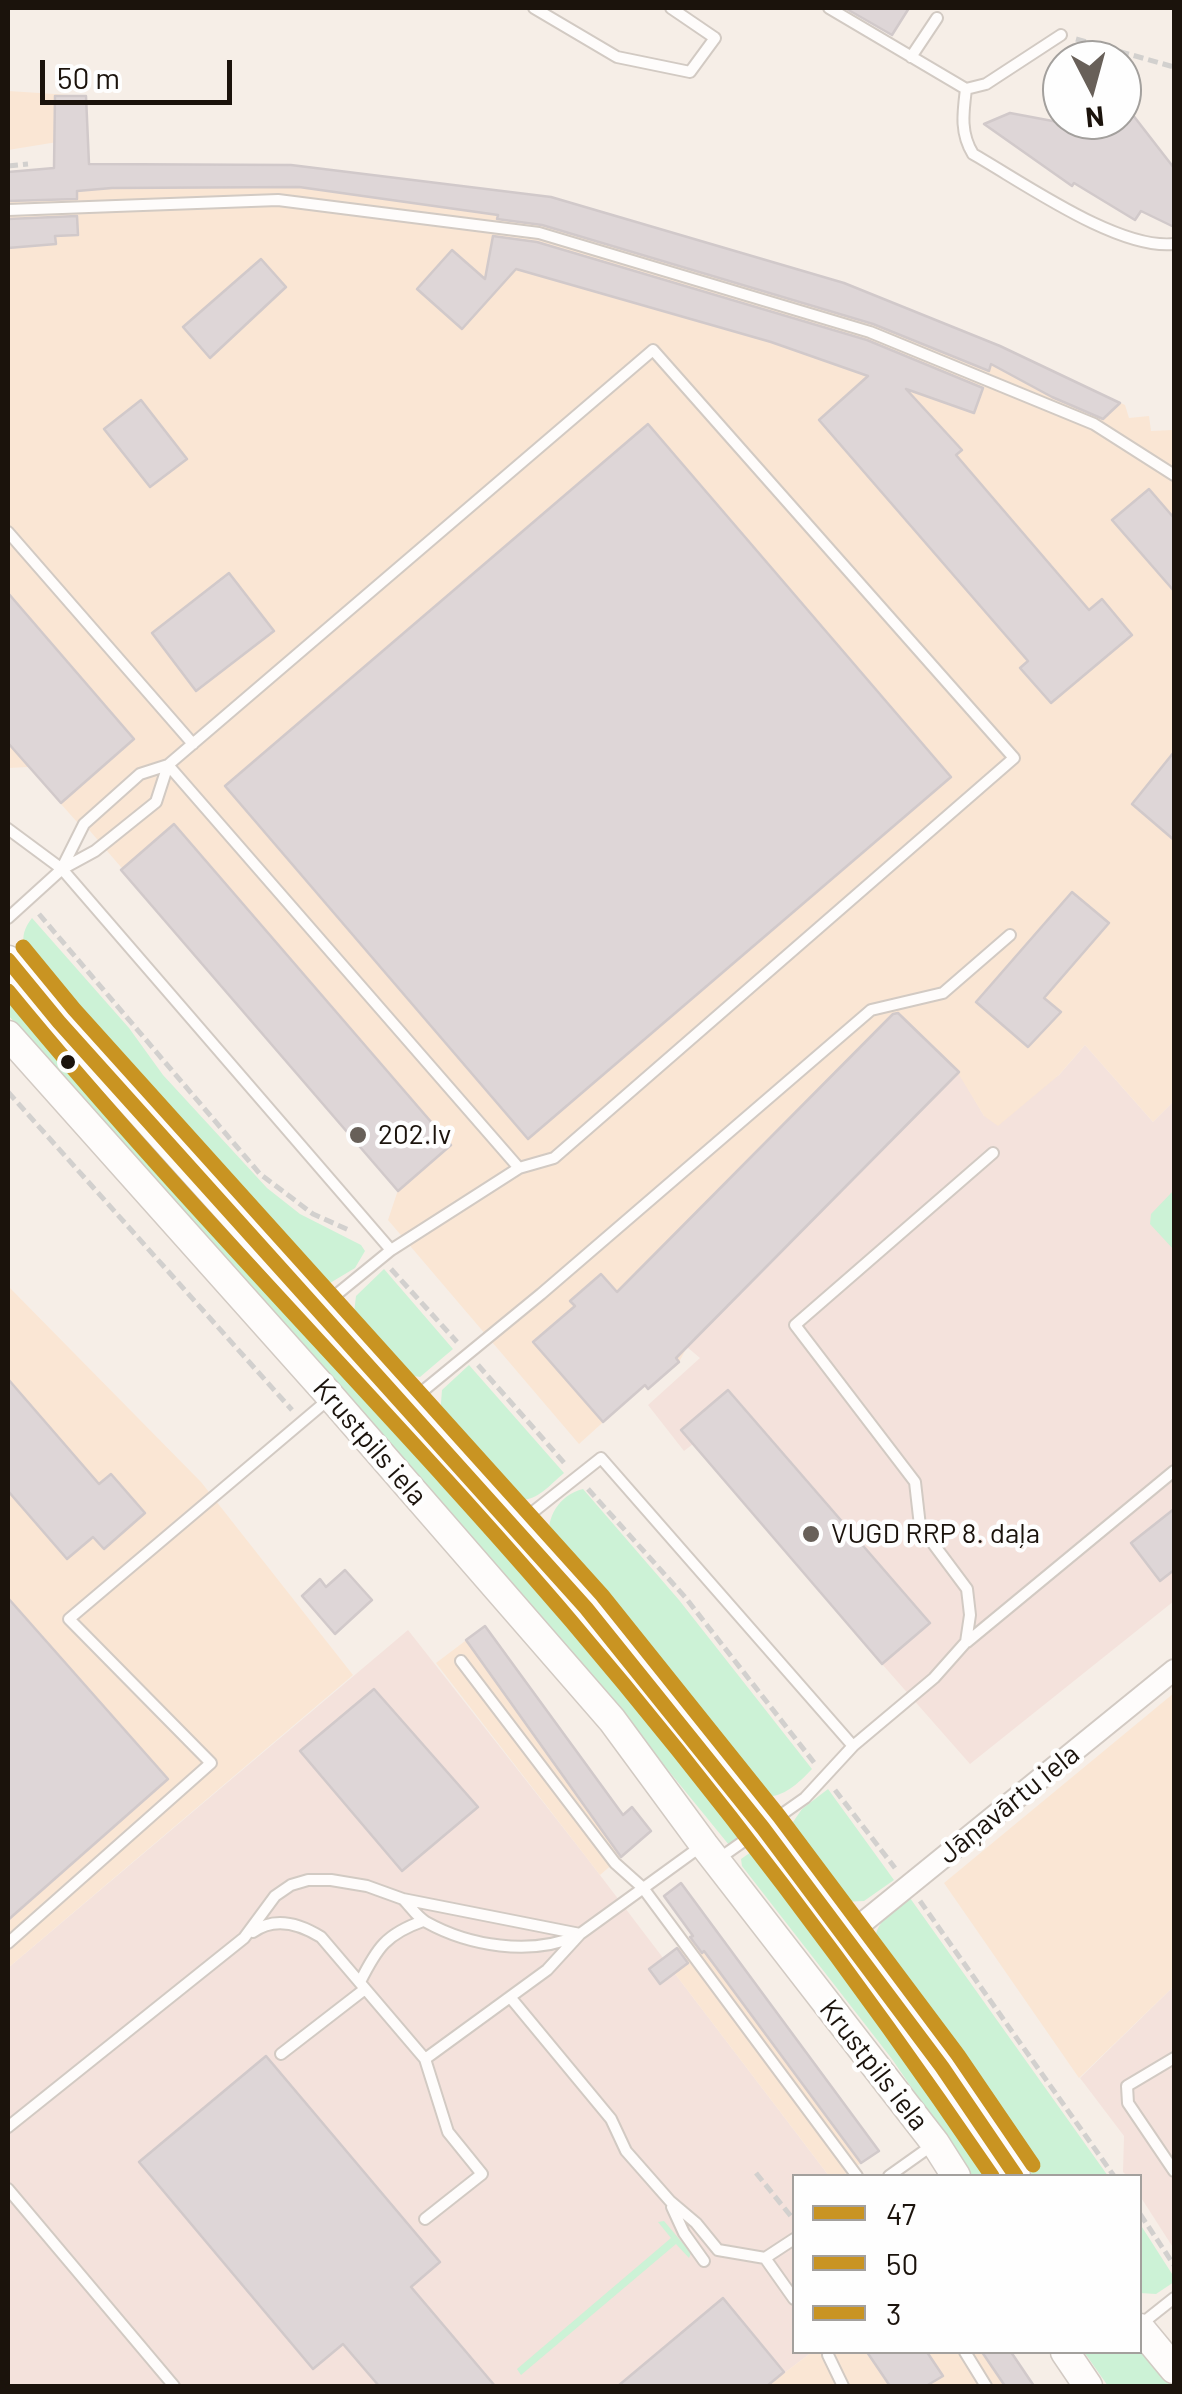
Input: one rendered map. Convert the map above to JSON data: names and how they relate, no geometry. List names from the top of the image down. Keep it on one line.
{"streets":{"main road":["Krustpils iela"],"street":["Jāņavārtu iela"]},"crossings":[["Krustpils iela","Jāņavārtu iela"]],"places":["202.lv","VUGD RRP 8. daļa"],"lines":["transit line 3","transit line 47","transit line 50"],"legend":["47","50","3"],"scale_bar":"50 m","north":"bottom"}
